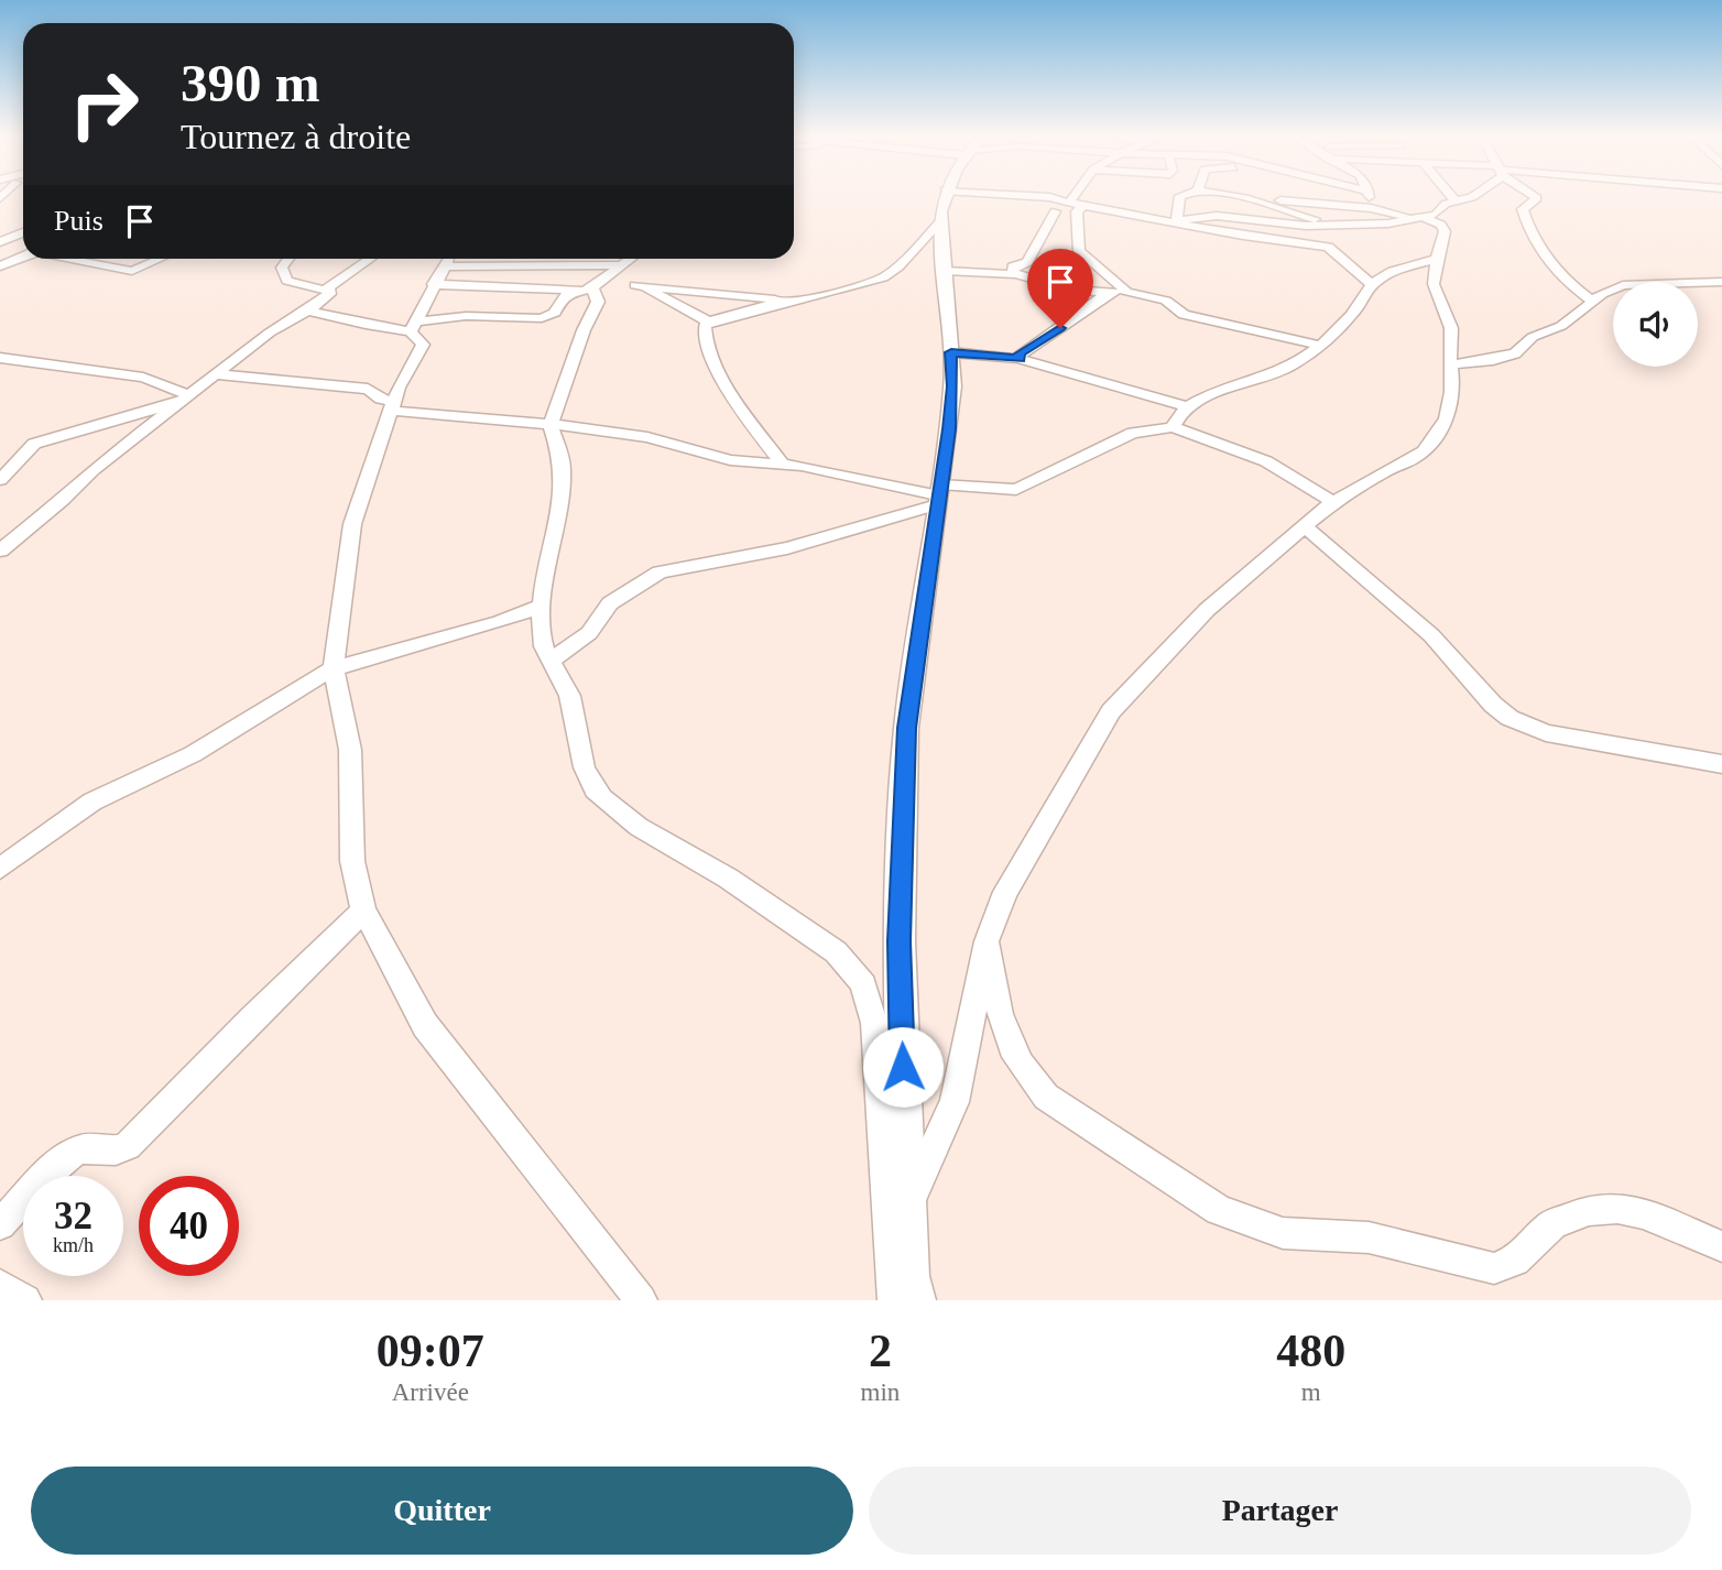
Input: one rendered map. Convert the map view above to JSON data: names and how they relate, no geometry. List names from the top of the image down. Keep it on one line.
{"page":{"turn":["390 m","Tournez à droite"],"then":"Puis","speed":"32 km/h","limit":"40","eta":["09:07","Arrivée","2","min","480","m"],"buttons":["Quitter","Partager"]}}
